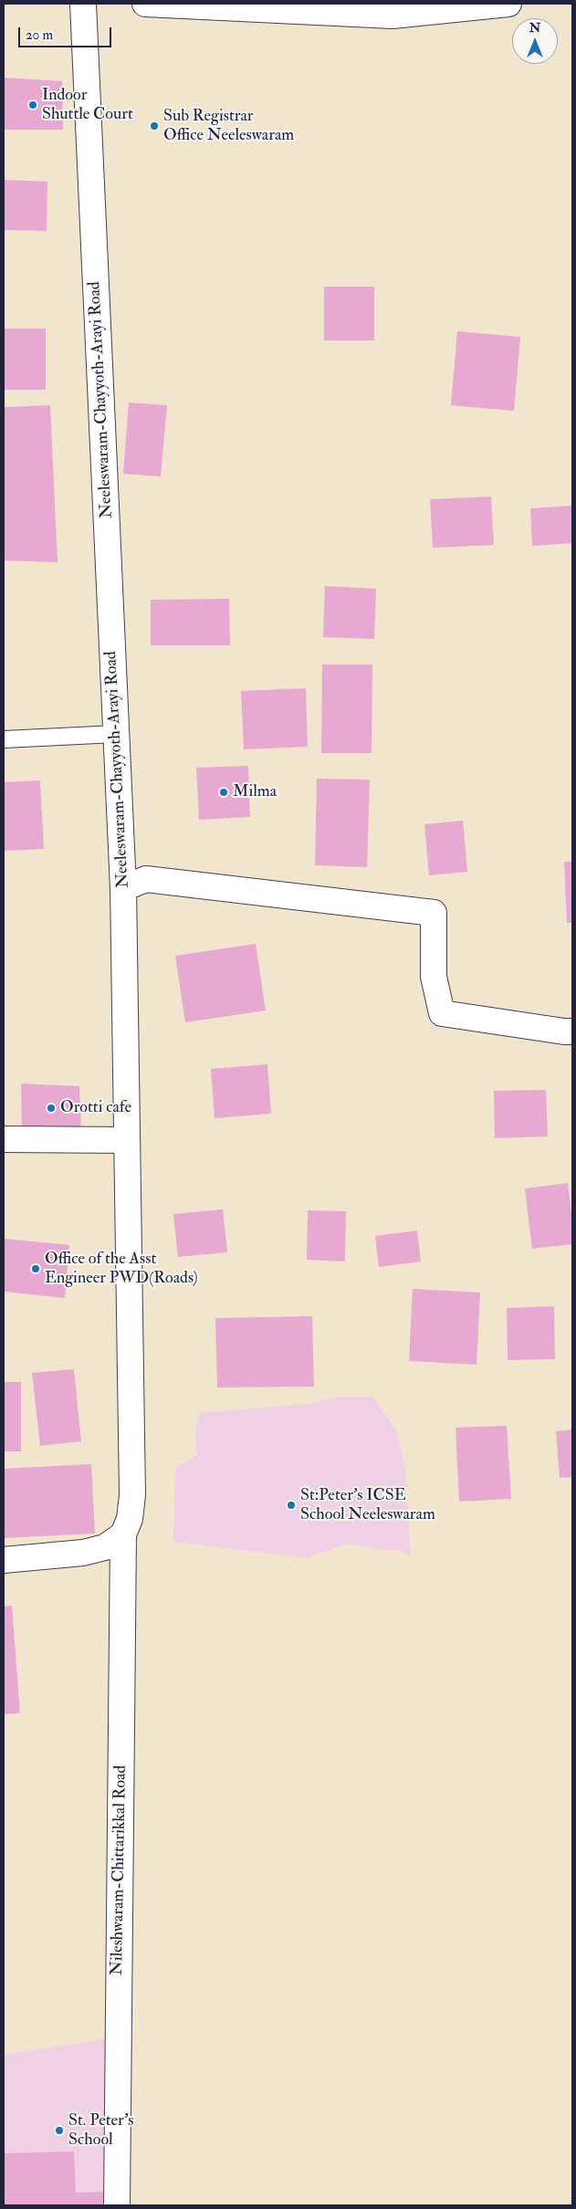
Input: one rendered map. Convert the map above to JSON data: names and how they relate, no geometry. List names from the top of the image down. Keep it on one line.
{"streets":{"main road":["Neeleswaram-Chayyoth-Arayi Road","Nileshwaram-Chittarikkal Road"]},"crossings":[["Neeleswaram-Chayyoth-Arayi Road","Nileshwaram-Chittarikkal Road"]],"places":["Indoor Shuttle Court","Sub Registrar Office Neeleswaram","Milma","Orotti cafe","Office of the Asst Engineer PWD(Roads)","St:Peter's ICSE School Neeleswaram","St. Peter's School"],"scale_bar":"20 m","north":"top"}
